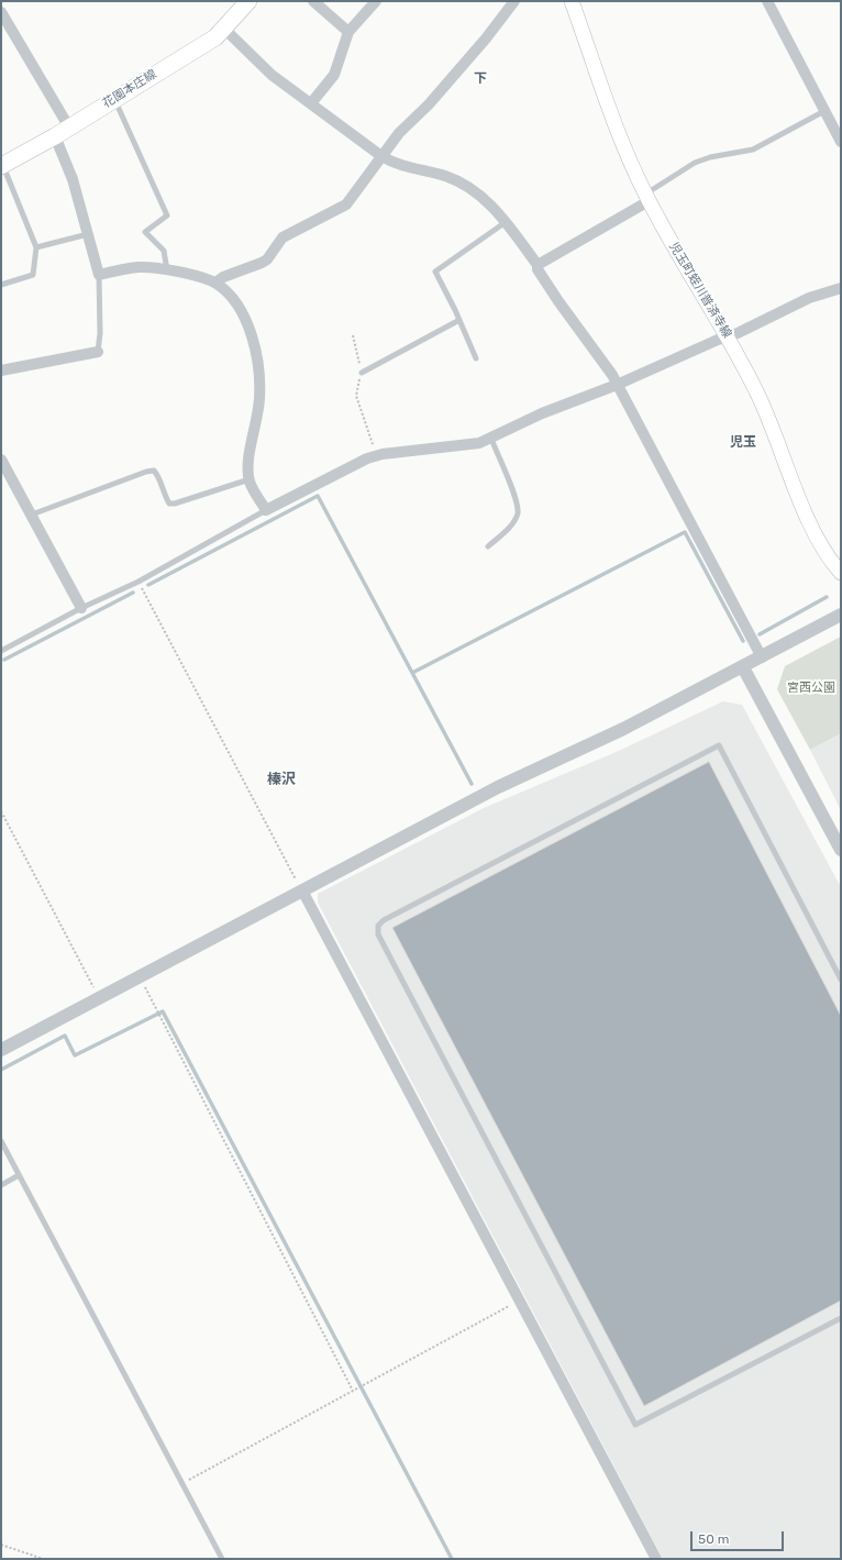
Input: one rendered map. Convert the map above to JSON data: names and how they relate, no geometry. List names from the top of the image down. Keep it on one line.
{"streets":{"main road":["花園本庄線","児玉町蛭川普済寺線"]},"districts":["下","児玉","榛沢"],"parks":["宮西公園"],"scale_bar":"50 m"}
